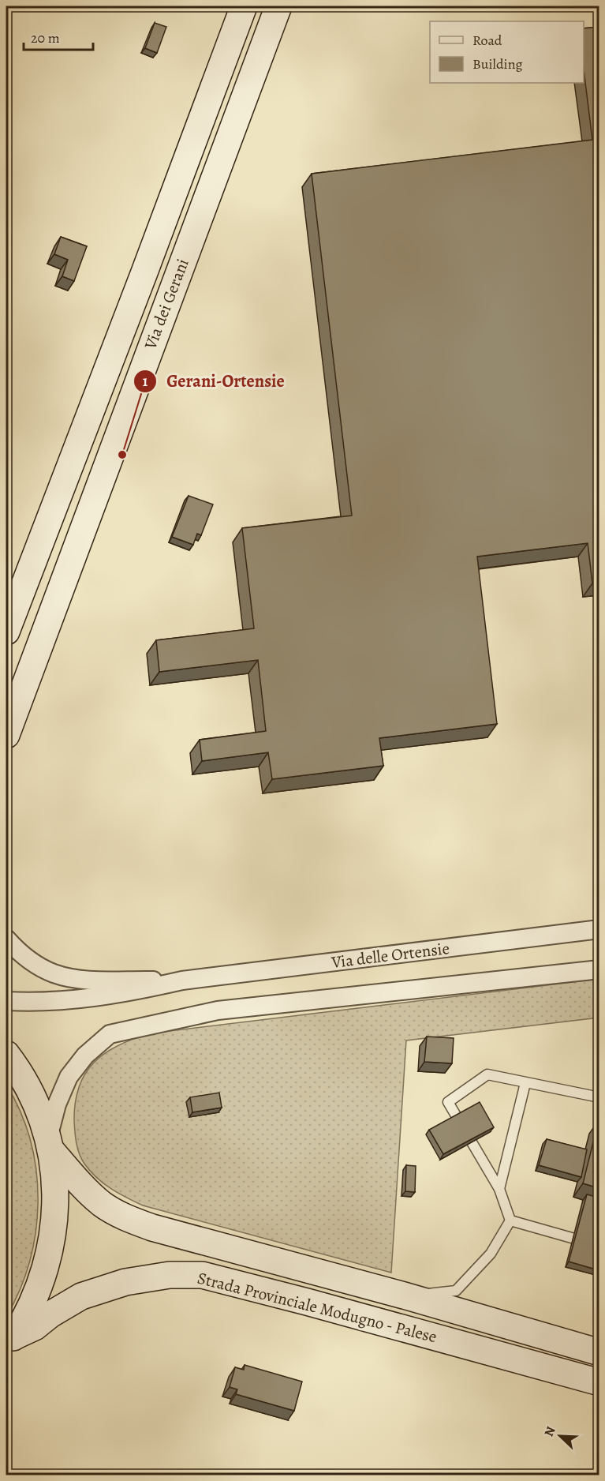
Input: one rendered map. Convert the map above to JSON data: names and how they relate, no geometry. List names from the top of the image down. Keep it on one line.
{"streets":{"main road":["Via dei Gerani","Strada Provinciale Modugno - Palese"],"street":["Via delle Ortensie"]},"places":["Gerani-Ortensie"],"legend":["Road","Building"],"scale_bar":"20 m","north":"top left"}
